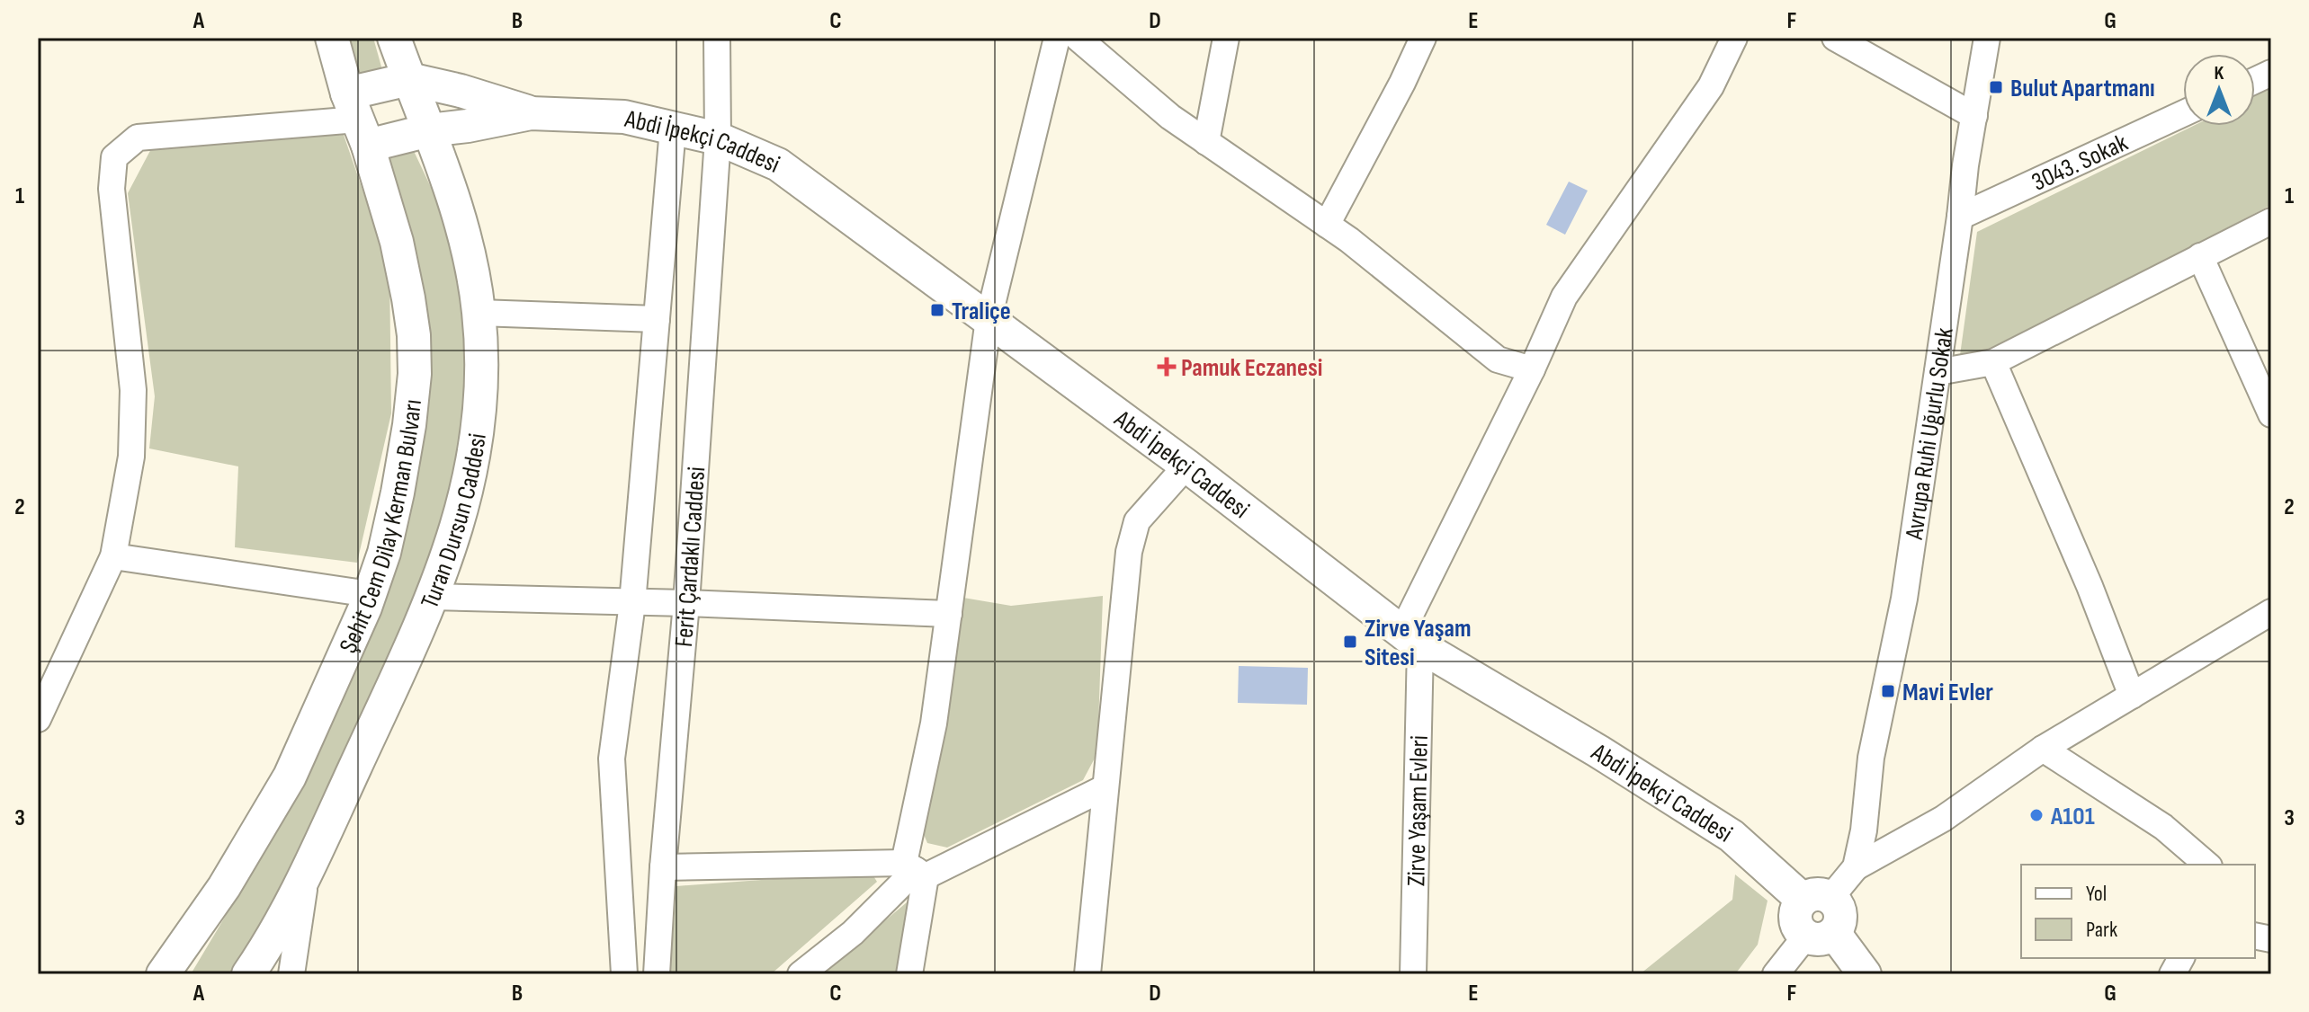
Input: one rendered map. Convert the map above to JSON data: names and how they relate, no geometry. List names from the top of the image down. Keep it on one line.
{"streets":{"main road":["Abdi İpekçi Caddesi","Turan Dursun Caddesi","Şehit Cem Dilay Kerman Bulvarı"],"street":["3043. Sokak","Avrupa Ruhi Uğurlu Sokak","Ferit Çardaklı Caddesi","Zirve Yaşam Evleri"]},"crossings":[["Abdi İpekçi Caddesi","Avrupa Ruhi Uğurlu Sokak"],["Abdi İpekçi Caddesi","Ferit Çardaklı Caddesi"],["Abdi İpekçi Caddesi","Zirve Yaşam Evleri"],["3043. Sokak","Avrupa Ruhi Uğurlu Sokak"]],"places":{"transit":["Bulut Apartmanı","Traliçe","Zirve Yaşam Sitesi","Mavi Evler"],"health":["Pamuk Eczanesi"],"other":["A101"]},"legend":["Yol","Park"],"north":"top","grid":{"columns":["A","B","C","D","E","F","G"],"rows":["1","2","3"]}}
